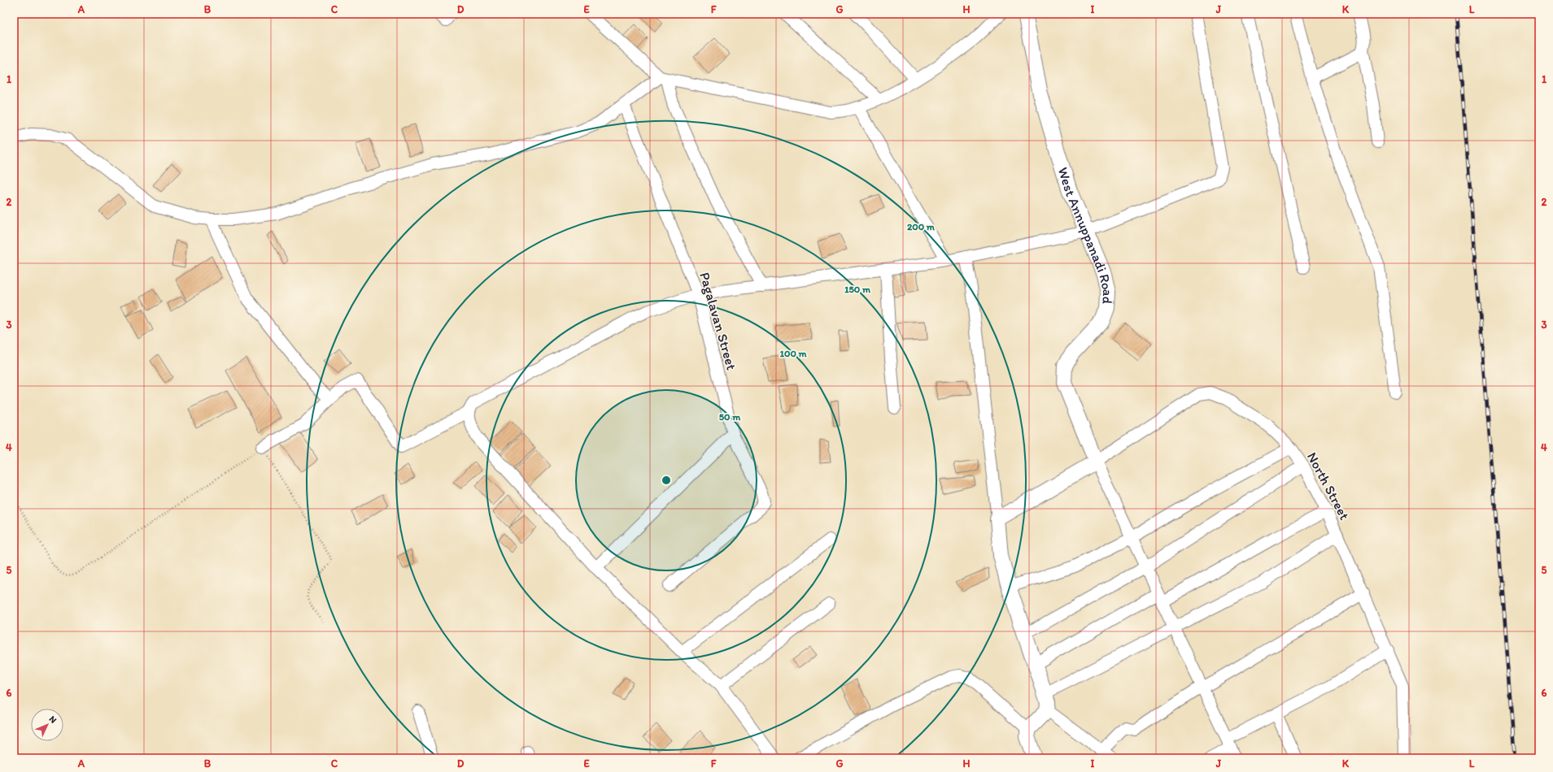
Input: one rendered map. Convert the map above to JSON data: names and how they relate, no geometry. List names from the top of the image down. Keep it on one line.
{"streets":{"street":["West Annuppanadi Road","Pagalavan Street","North Street"]},"crossings":[["West Annuppanadi Road","North Street"]],"north":"top right","grid":{"columns":["A","B","C","D","E","F","G","H","I","J","K","L"],"rows":["1","2","3","4","5","6"]},"rings":["200 m","150 m","100 m","50 m"]}
